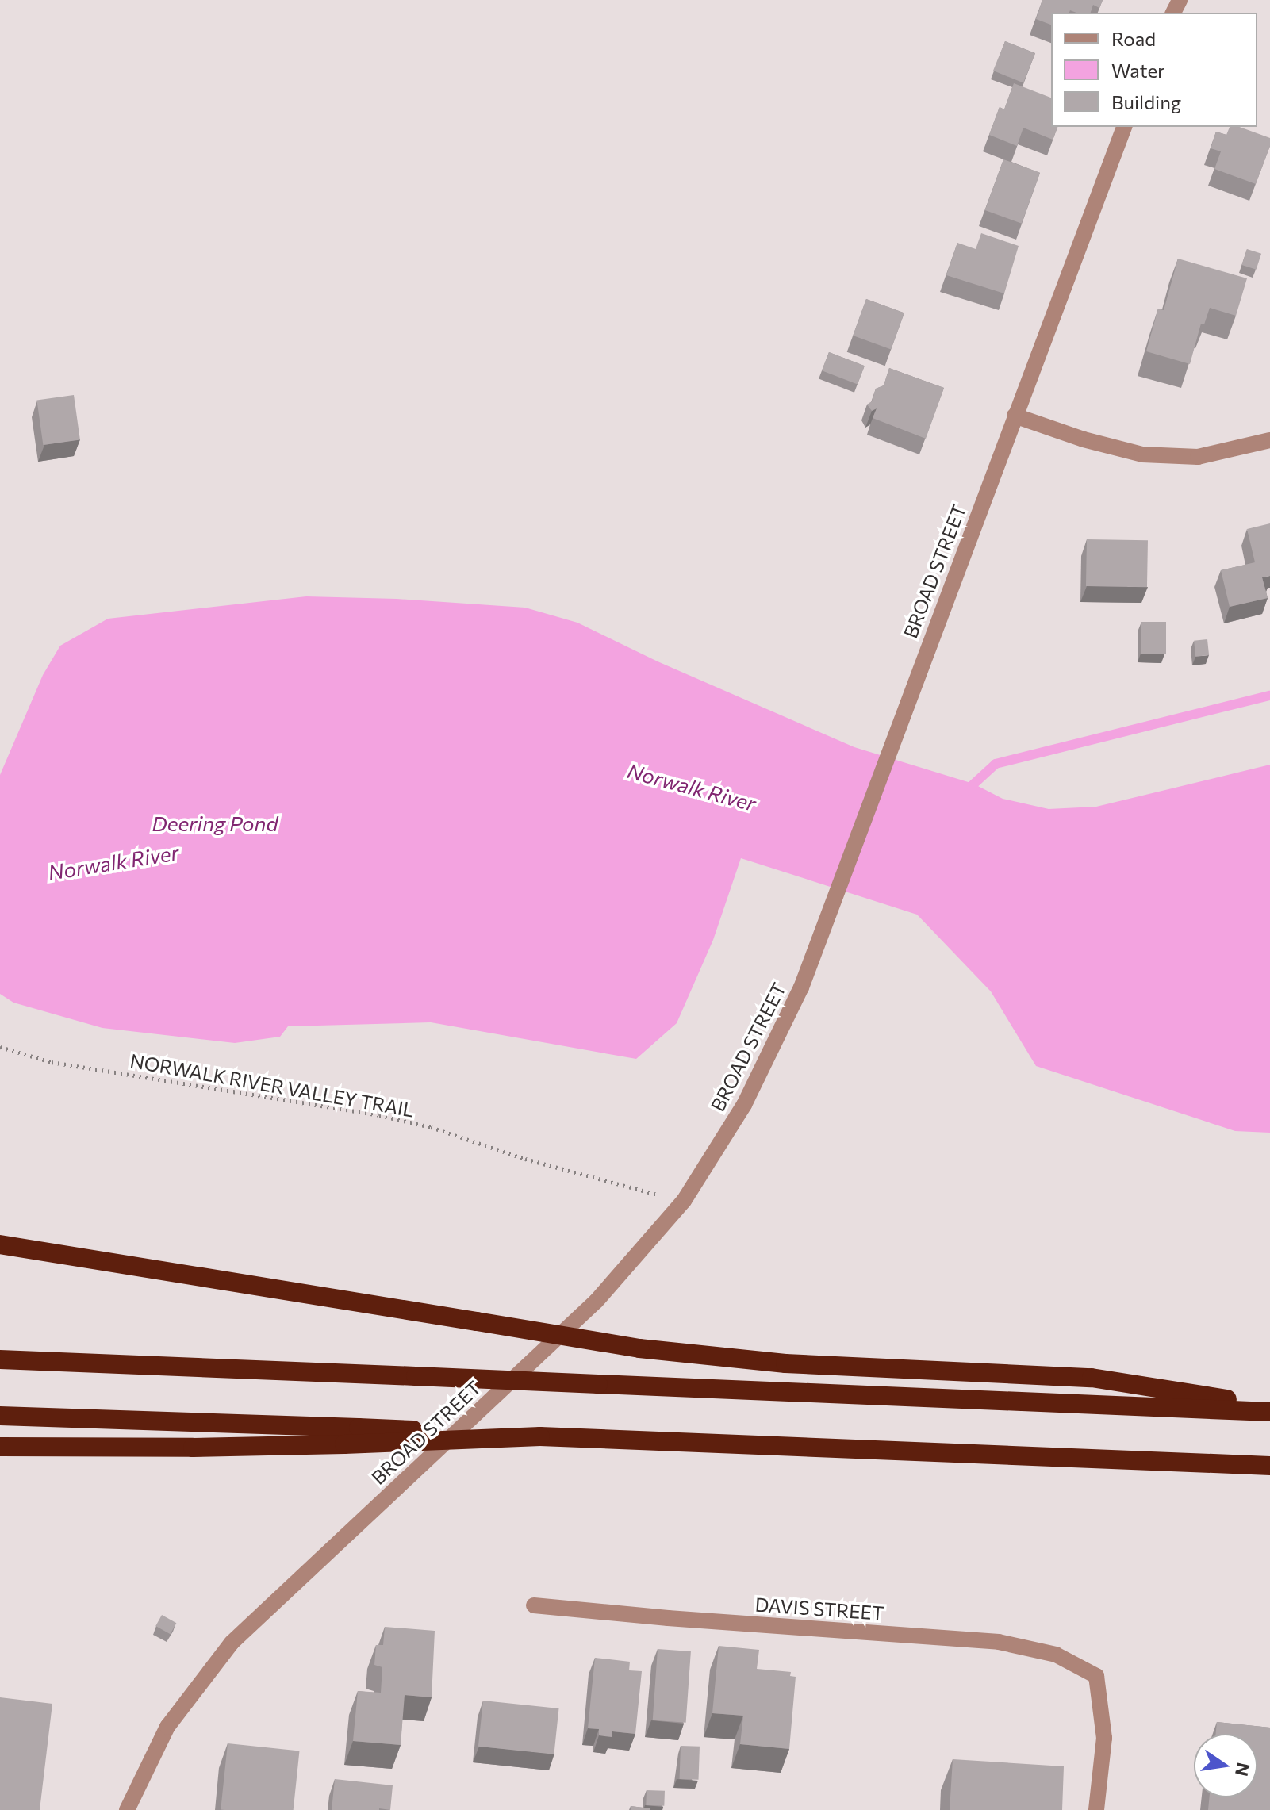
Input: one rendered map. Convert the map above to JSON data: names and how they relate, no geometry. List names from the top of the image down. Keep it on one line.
{"streets":{"street":["BROAD STREET","DAVIS STREET"],"path":["NORWALK RIVER VALLEY TRAIL"]},"crossings":[["BROAD STREET","NORWALK RIVER VALLEY TRAIL"]],"water":["Norwalk River","Deering Pond"],"legend":["Road","Water","Building"],"north":"right"}
